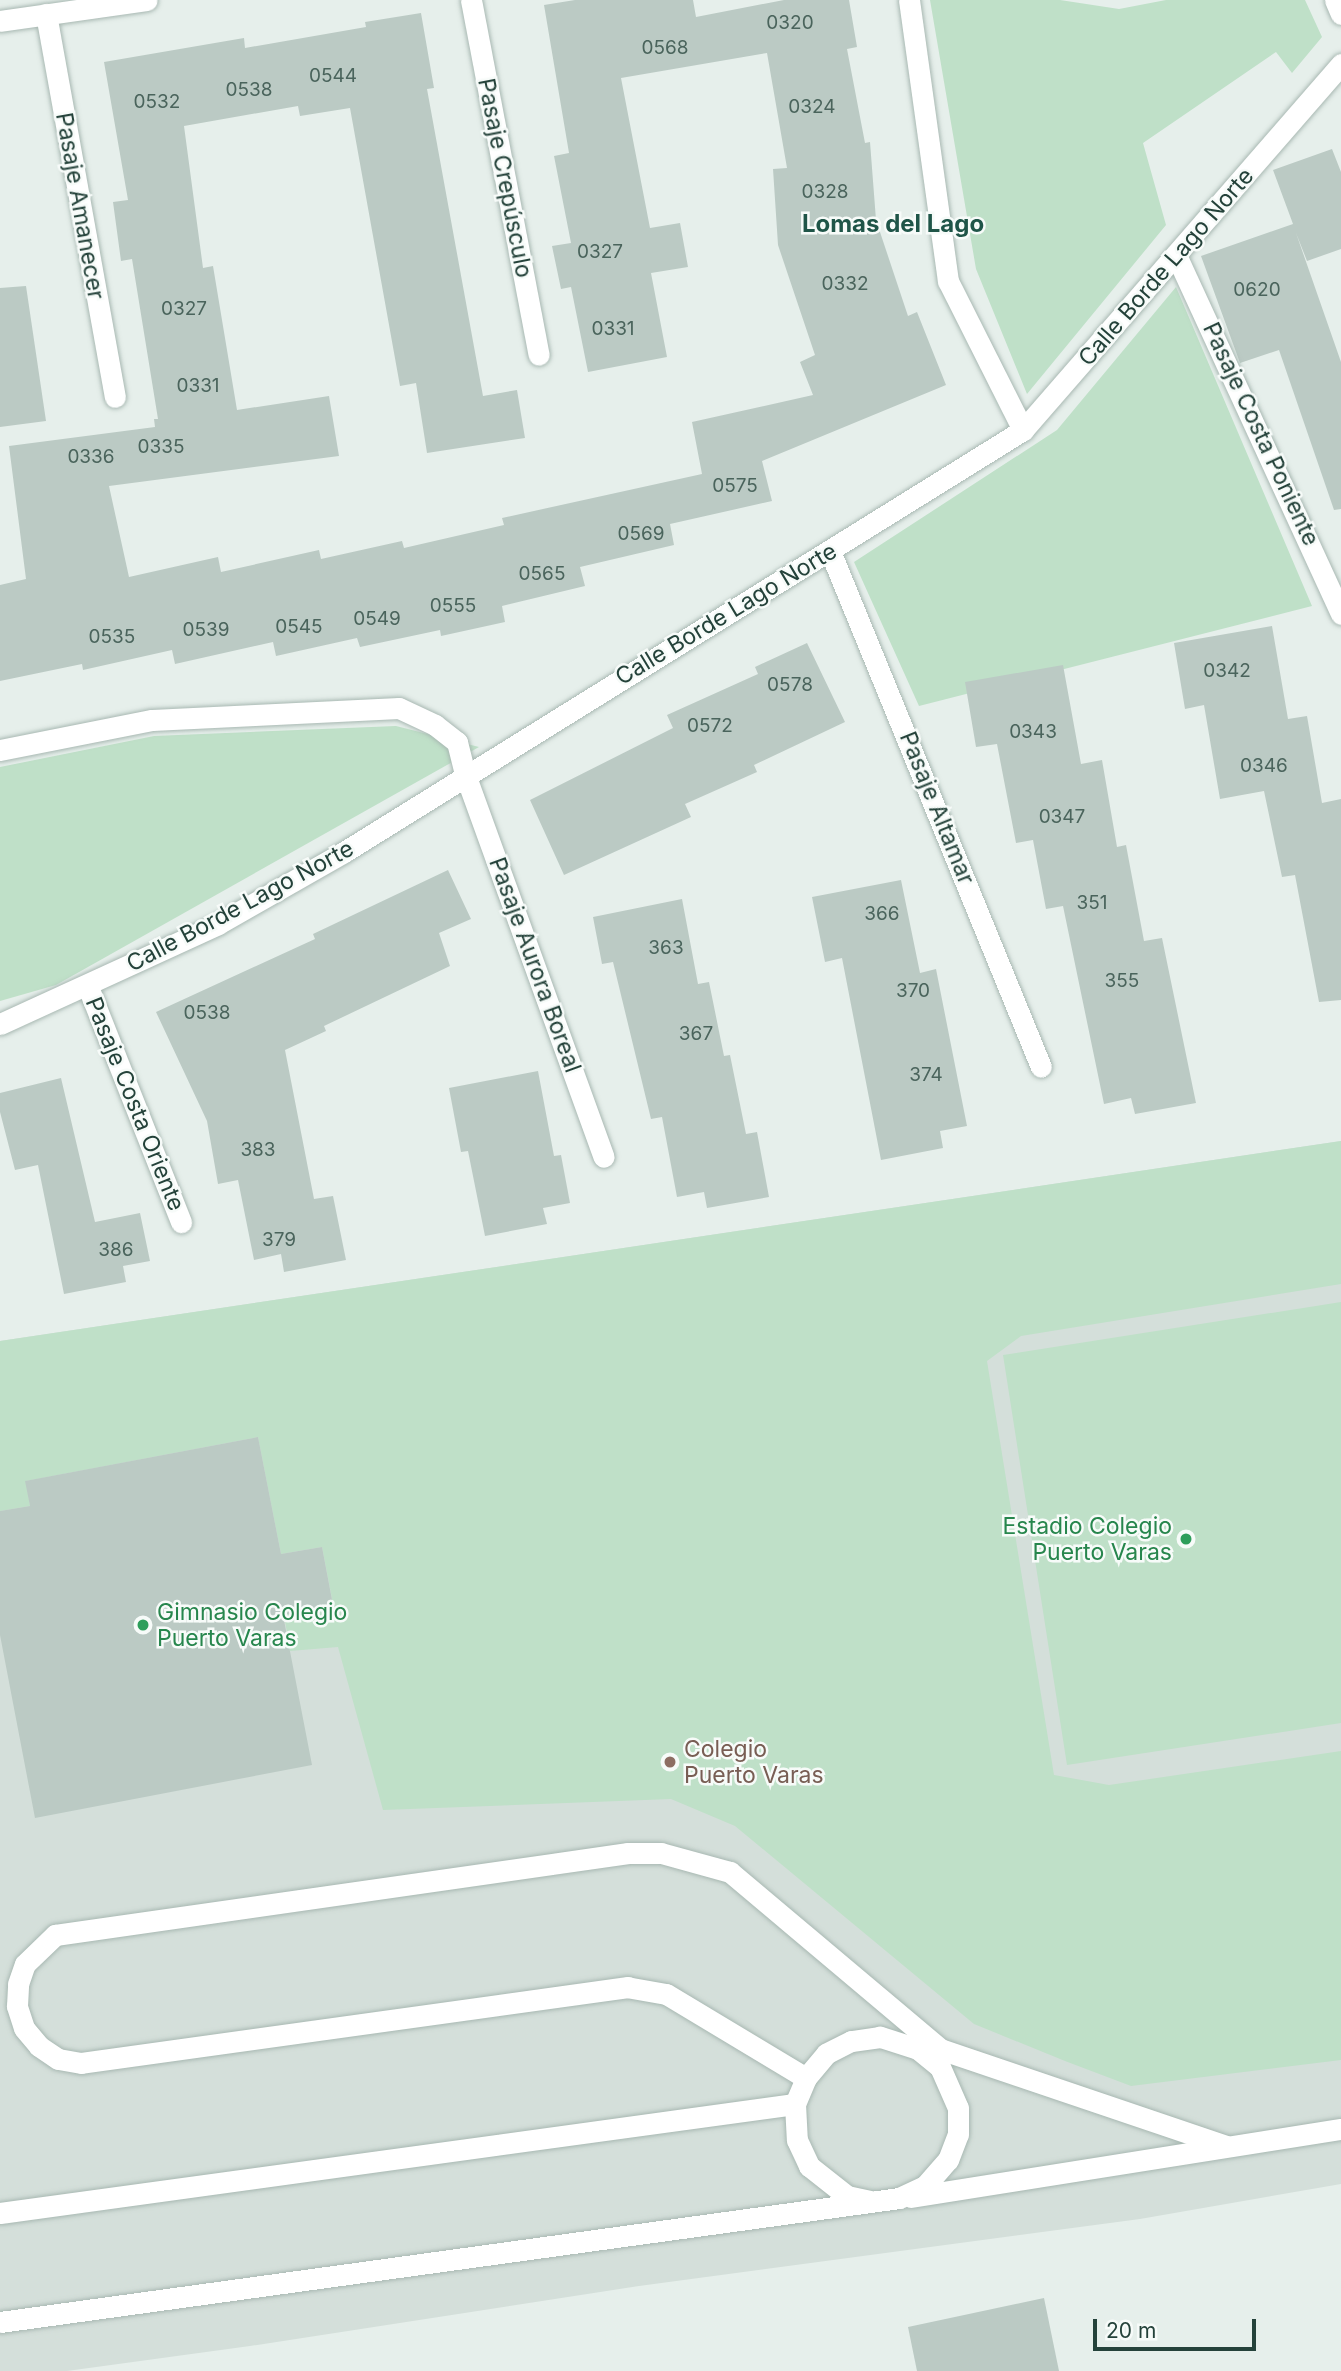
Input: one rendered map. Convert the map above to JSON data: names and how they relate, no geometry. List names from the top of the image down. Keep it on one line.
{"streets":{"street":["Pasaje Crepúsculo","Pasaje Amanecer","Calle Borde Lago Norte","Pasaje Costa Poniente","Pasaje Altamar","Pasaje Aurora Boreal","Pasaje Costa Oriente"]},"crossings":[["Calle Borde Lago Norte","Pasaje Costa Poniente"],["Calle Borde Lago Norte","Pasaje Altamar"],["Calle Borde Lago Norte","Pasaje Aurora Boreal"],["Calle Borde Lago Norte","Pasaje Costa Oriente"]],"districts":["Lomas del Lago"],"places":["Estadio Colegio Puerto Varas","Gimnasio Colegio Puerto Varas","Colegio Puerto Varas"],"house_numbers":["0320","0568","0544","0538","0532","0324","0328","0327","0332","0620","0327","0331","0331","0335","0336","0575","0569","0565","0555","0549","0545","0539","0535","0342","0578","0572","0343","0346","0347","351","366","363","355","370","0538","367","374","383","379","386"],"scale_bar":"20 m"}
